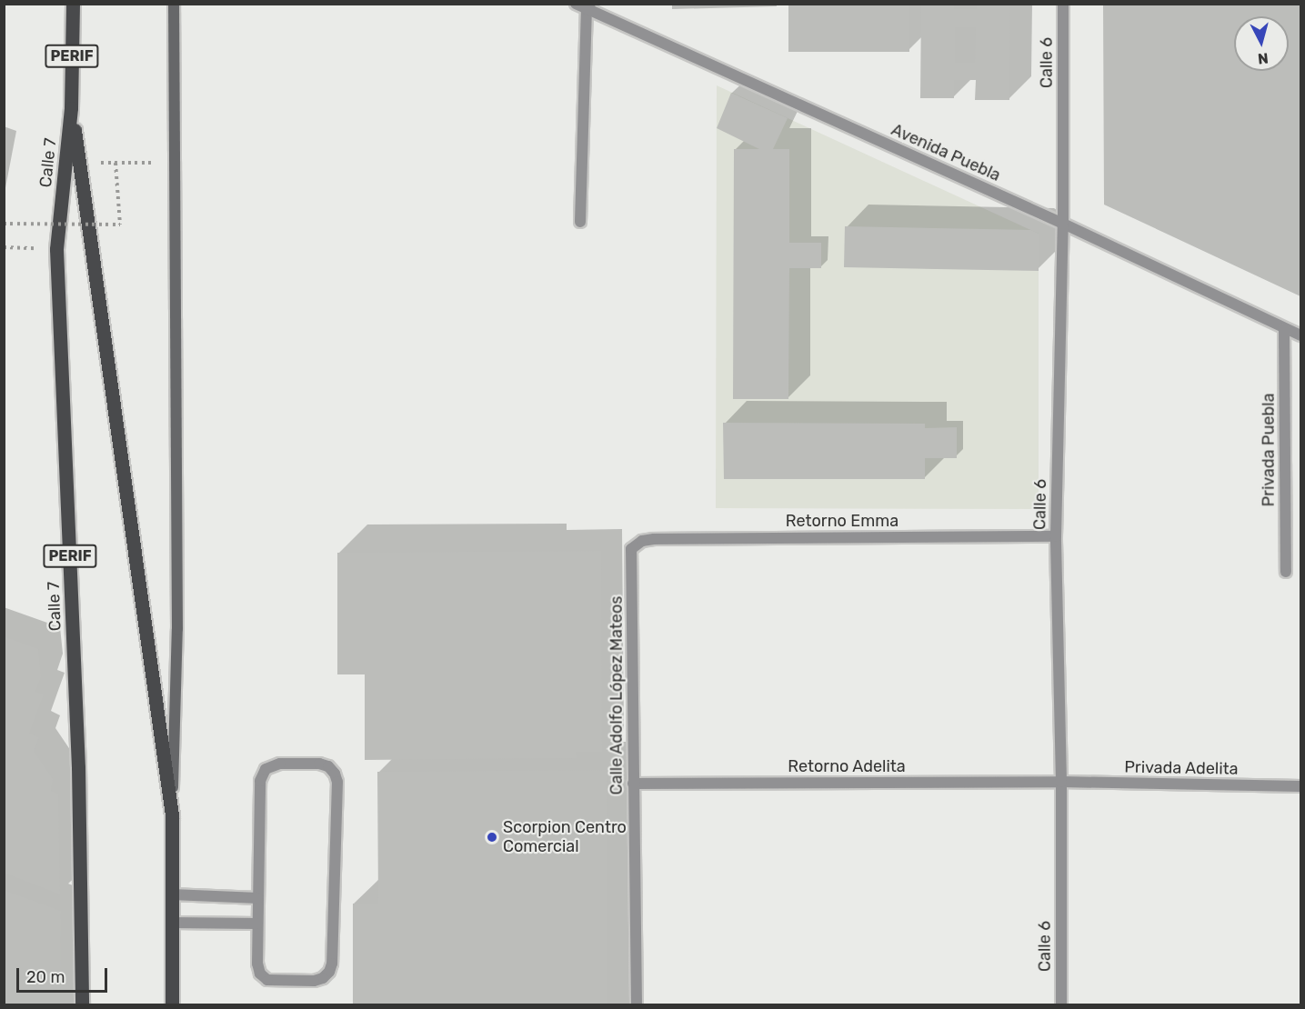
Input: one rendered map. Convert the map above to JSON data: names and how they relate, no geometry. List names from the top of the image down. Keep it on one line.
{"streets":{"main road":["PERIF","Calle 7"],"street":["Calle 6","Avenida Puebla","Privada Puebla","Retorno Emma","Calle Adolfo López Mateos","Retorno Adelita","Privada Adelita"]},"crossings":[["Calle 6","Avenida Puebla"],["Calle 6","Retorno Emma"],["Calle 6","Retorno Adelita"],["Calle 6","Privada Adelita"],["Avenida Puebla","Privada Puebla"],["Retorno Emma","Calle Adolfo López Mateos"],["Calle Adolfo López Mateos","Retorno Adelita"],["Retorno Adelita","Privada Adelita"]],"places":["Scorpion Centro Comercial"],"scale_bar":"20 m","north":"bottom"}
